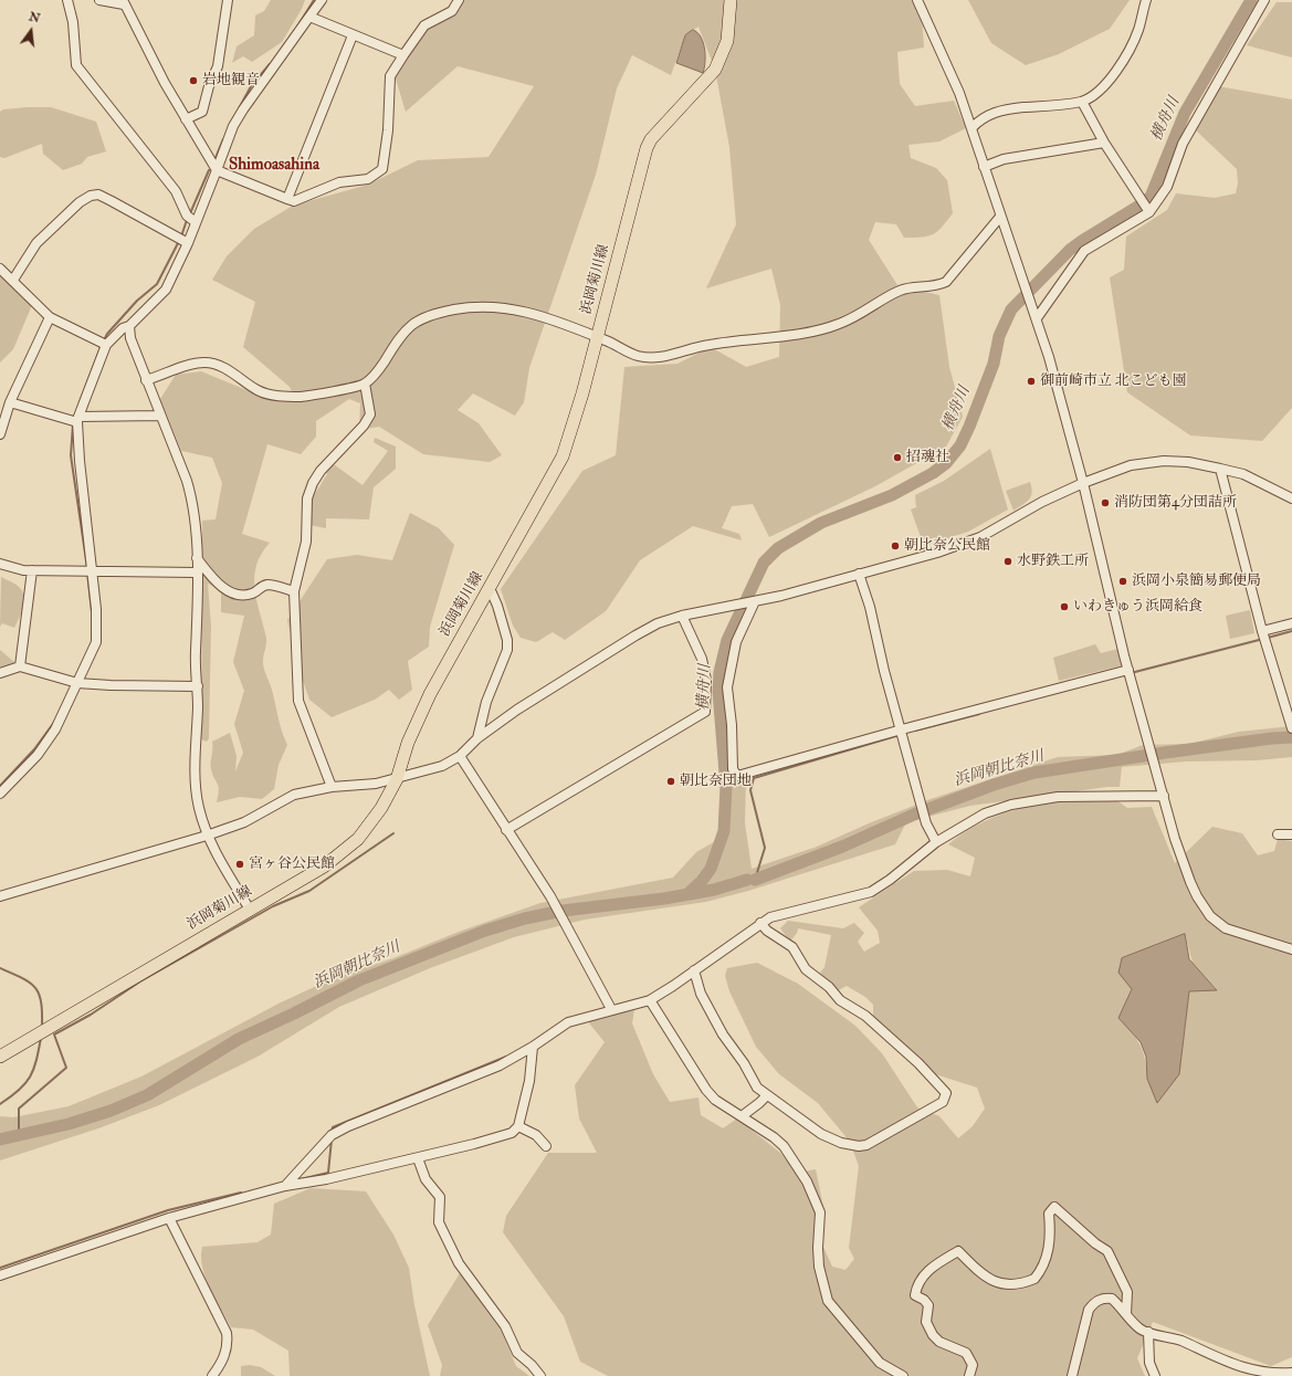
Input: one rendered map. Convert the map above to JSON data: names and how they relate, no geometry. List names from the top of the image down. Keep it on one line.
{"streets":{"main road":["浜岡菊川線"]},"districts":["Shimoasahina"],"water":["横舟川","浜岡朝比奈川"],"places":["岩地観音","御前崎市立 北こども園","招魂社","消防団第4分団詰所","朝比奈公民館","水野鉄工所","浜岡小泉簡易郵便局","いわきゅう浜岡給食","朝比奈団地","宮ヶ谷公民館"],"north":"top"}
